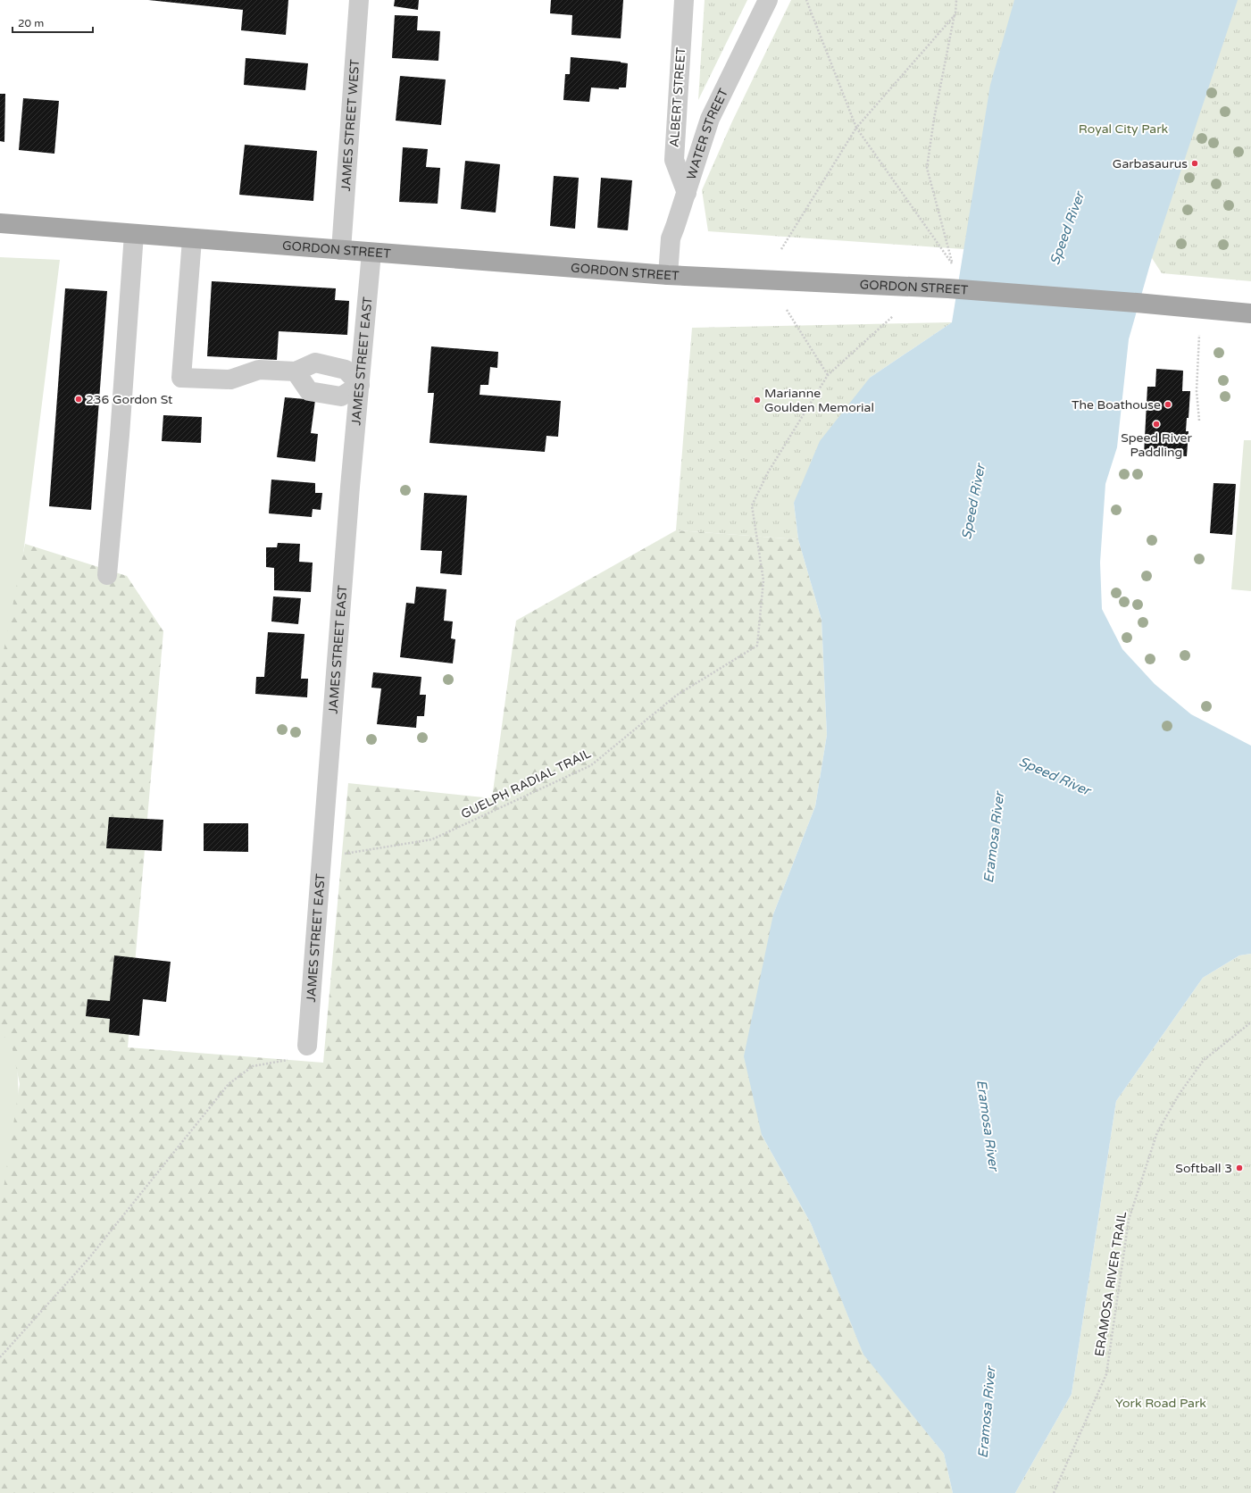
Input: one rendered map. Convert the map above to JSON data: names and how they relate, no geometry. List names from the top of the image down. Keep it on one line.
{"streets":{"main road":["GORDON STREET"],"street":["ALBERT STREET","JAMES STREET WEST","WATER STREET","JAMES STREET EAST"],"path":["GUELPH RADIAL TRAIL","ERAMOSA RIVER TRAIL"]},"crossings":[["ALBERT STREET","WATER STREET"],["JAMES STREET WEST","GORDON STREET"],["WATER STREET","GORDON STREET"],["GORDON STREET","JAMES STREET EAST"],["JAMES STREET EAST","GUELPH RADIAL TRAIL"]],"water":["Speed River","Eramosa River"],"parks":["Royal City Park","York Road Park"],"places":["Garbasaurus","236 Gordon St","Marianne Goulden Memorial","The Boathouse","Speed River Paddling","Softball 3"],"scale_bar":"20 m"}
